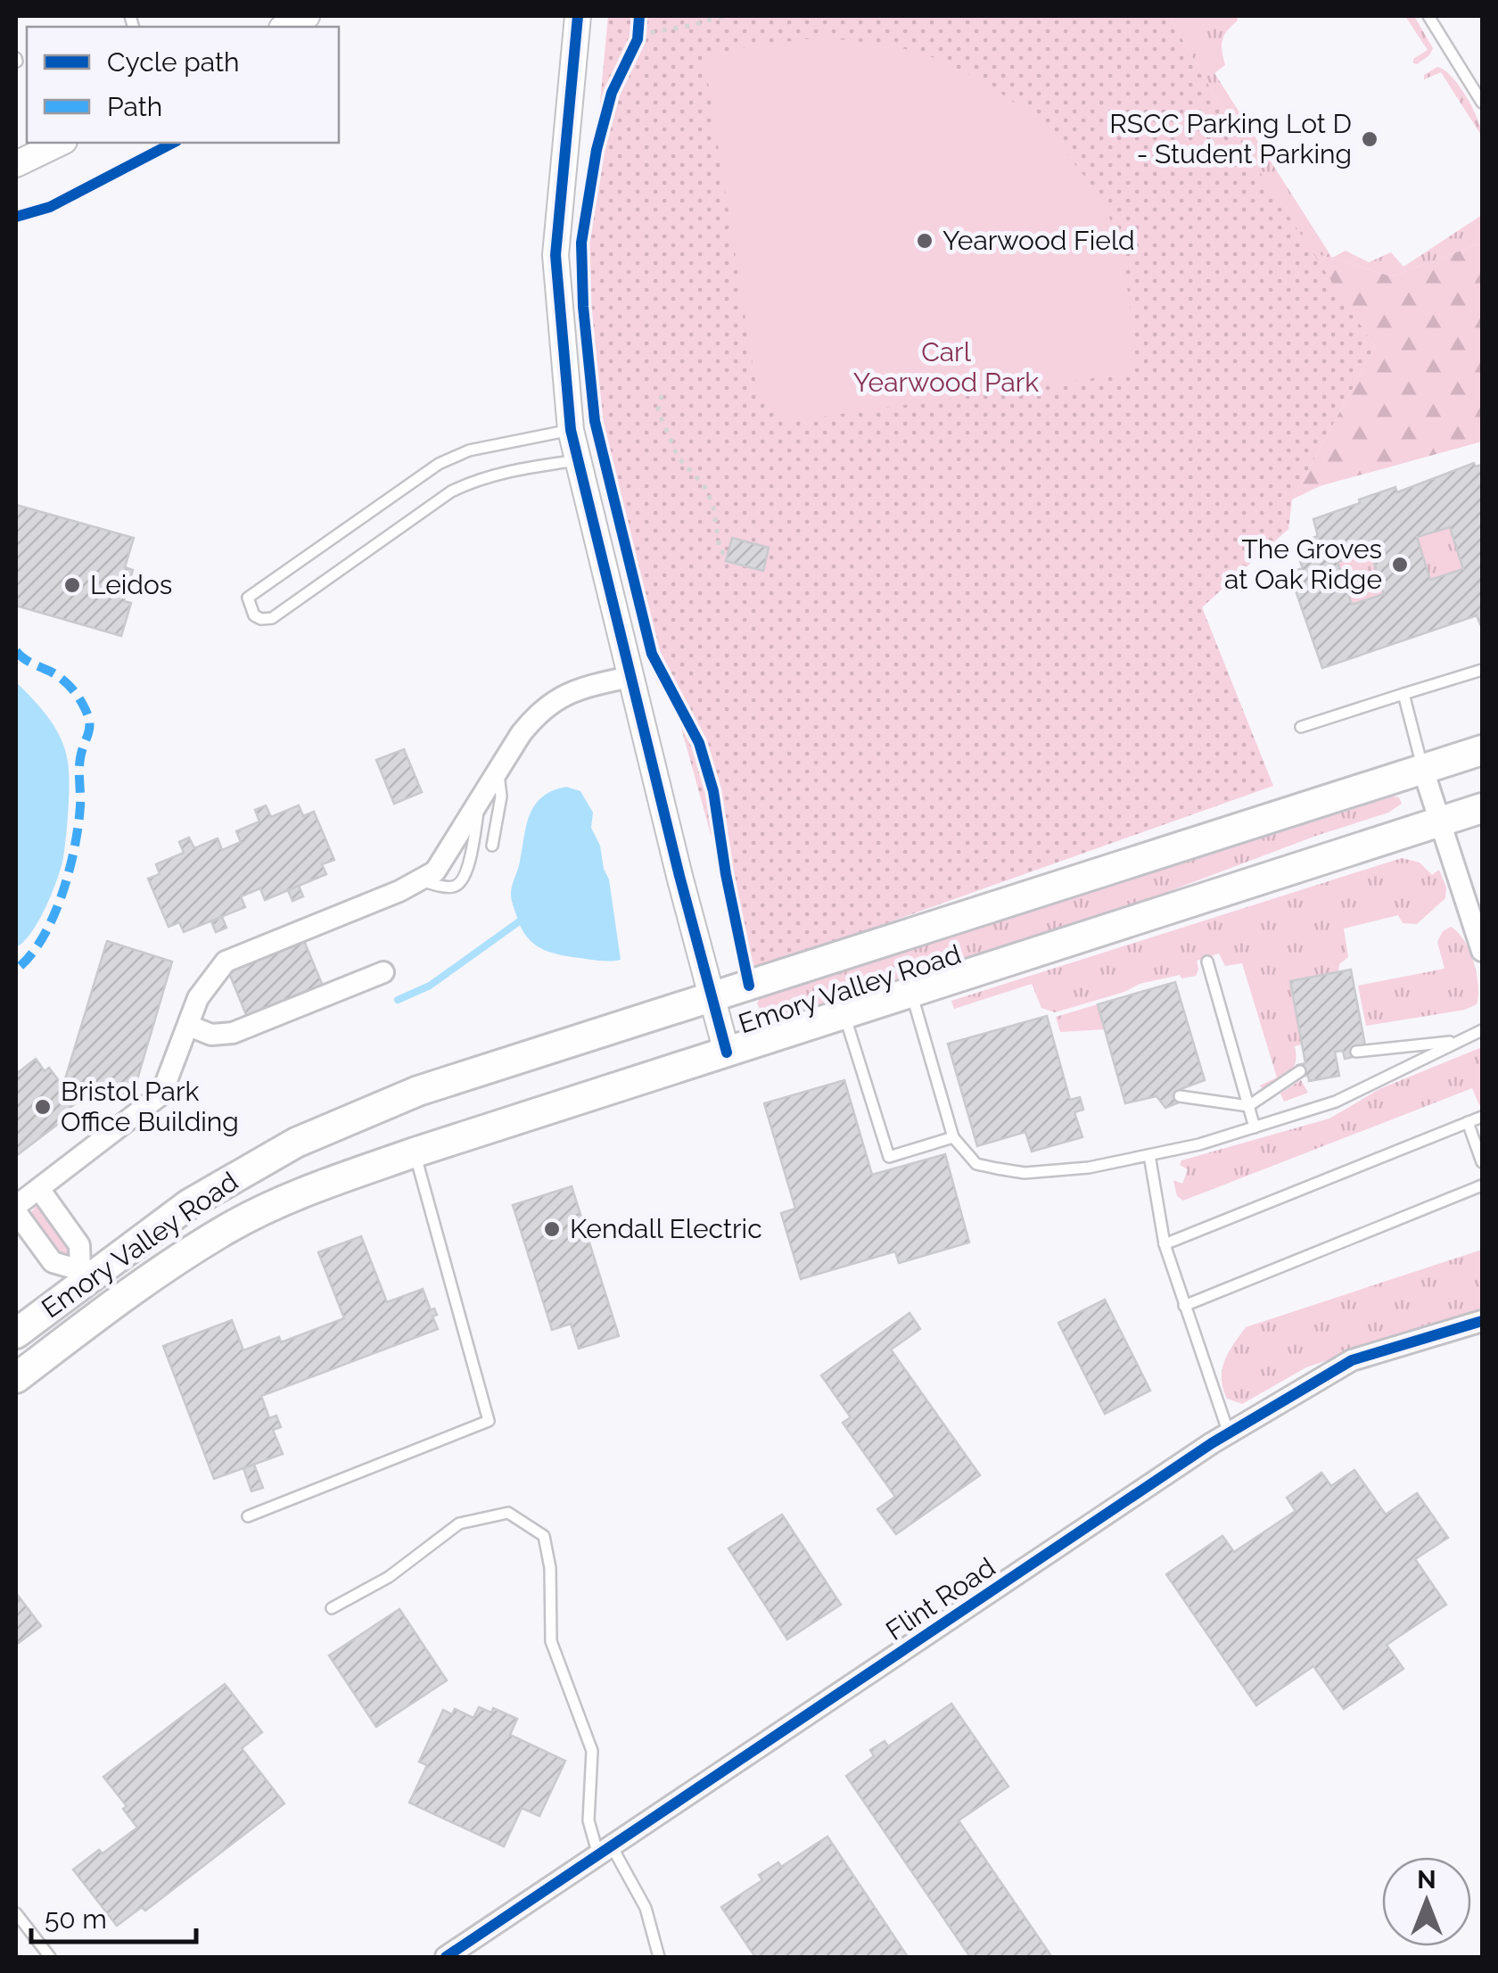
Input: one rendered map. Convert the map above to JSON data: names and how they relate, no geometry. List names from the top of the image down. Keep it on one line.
{"streets":{"main road":["Emory Valley Road"],"street":["Flint Road"]},"parks":["Carl Yearwood Park"],"places":["RSCC Parking Lot D - Student Parking","Yearwood Field","The Groves at Oak Ridge","Leidos","Bristol Park Office Building","Kendall Electric"],"legend":["Cycle path","Path"],"scale_bar":"50 m","north":"top"}
